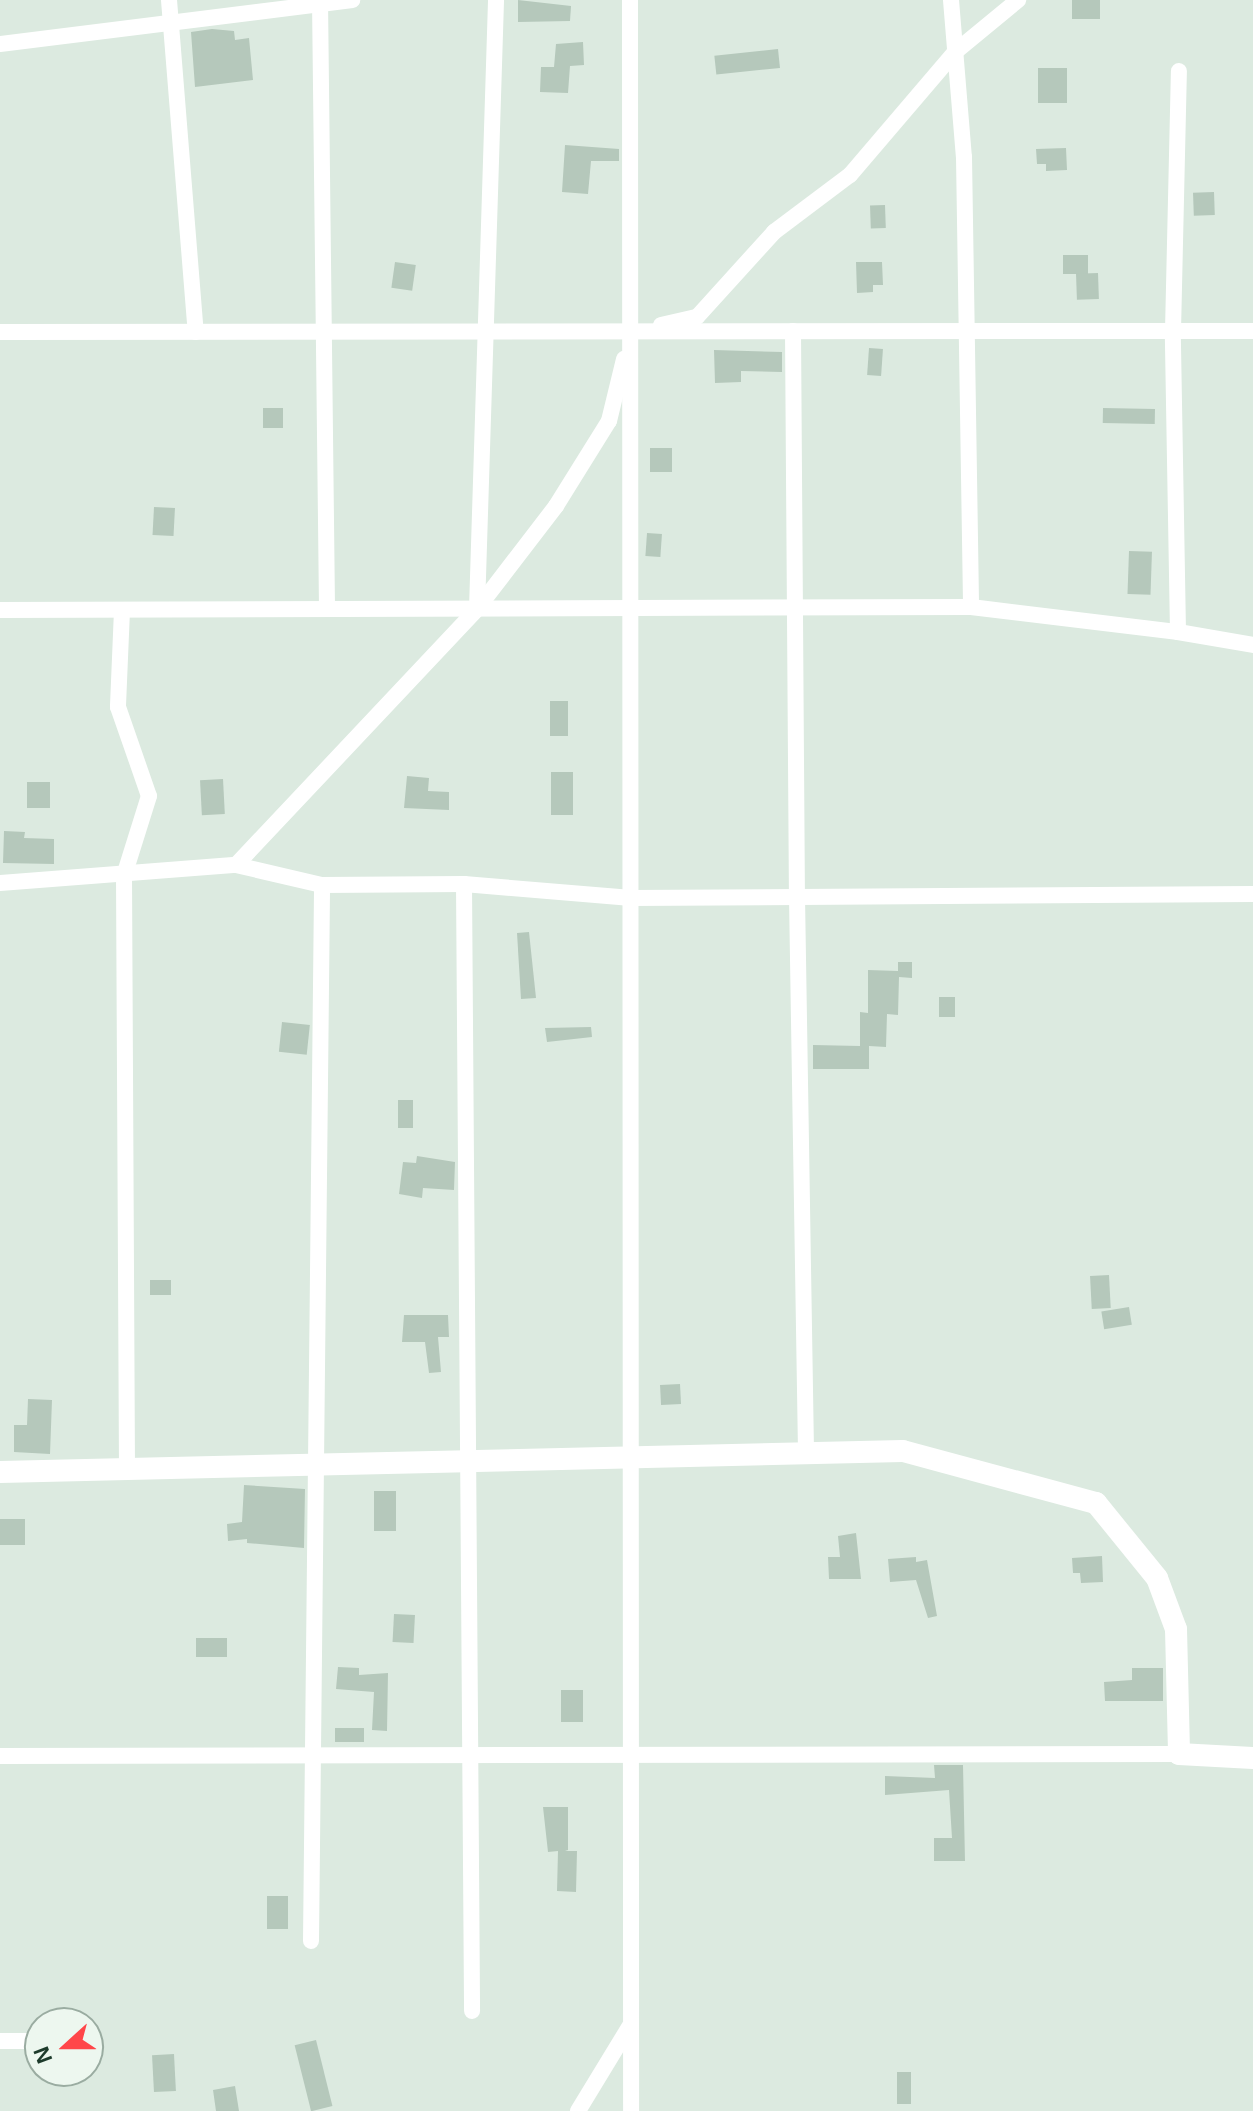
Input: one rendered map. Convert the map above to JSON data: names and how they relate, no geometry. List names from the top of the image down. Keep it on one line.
{"north":"left"}
